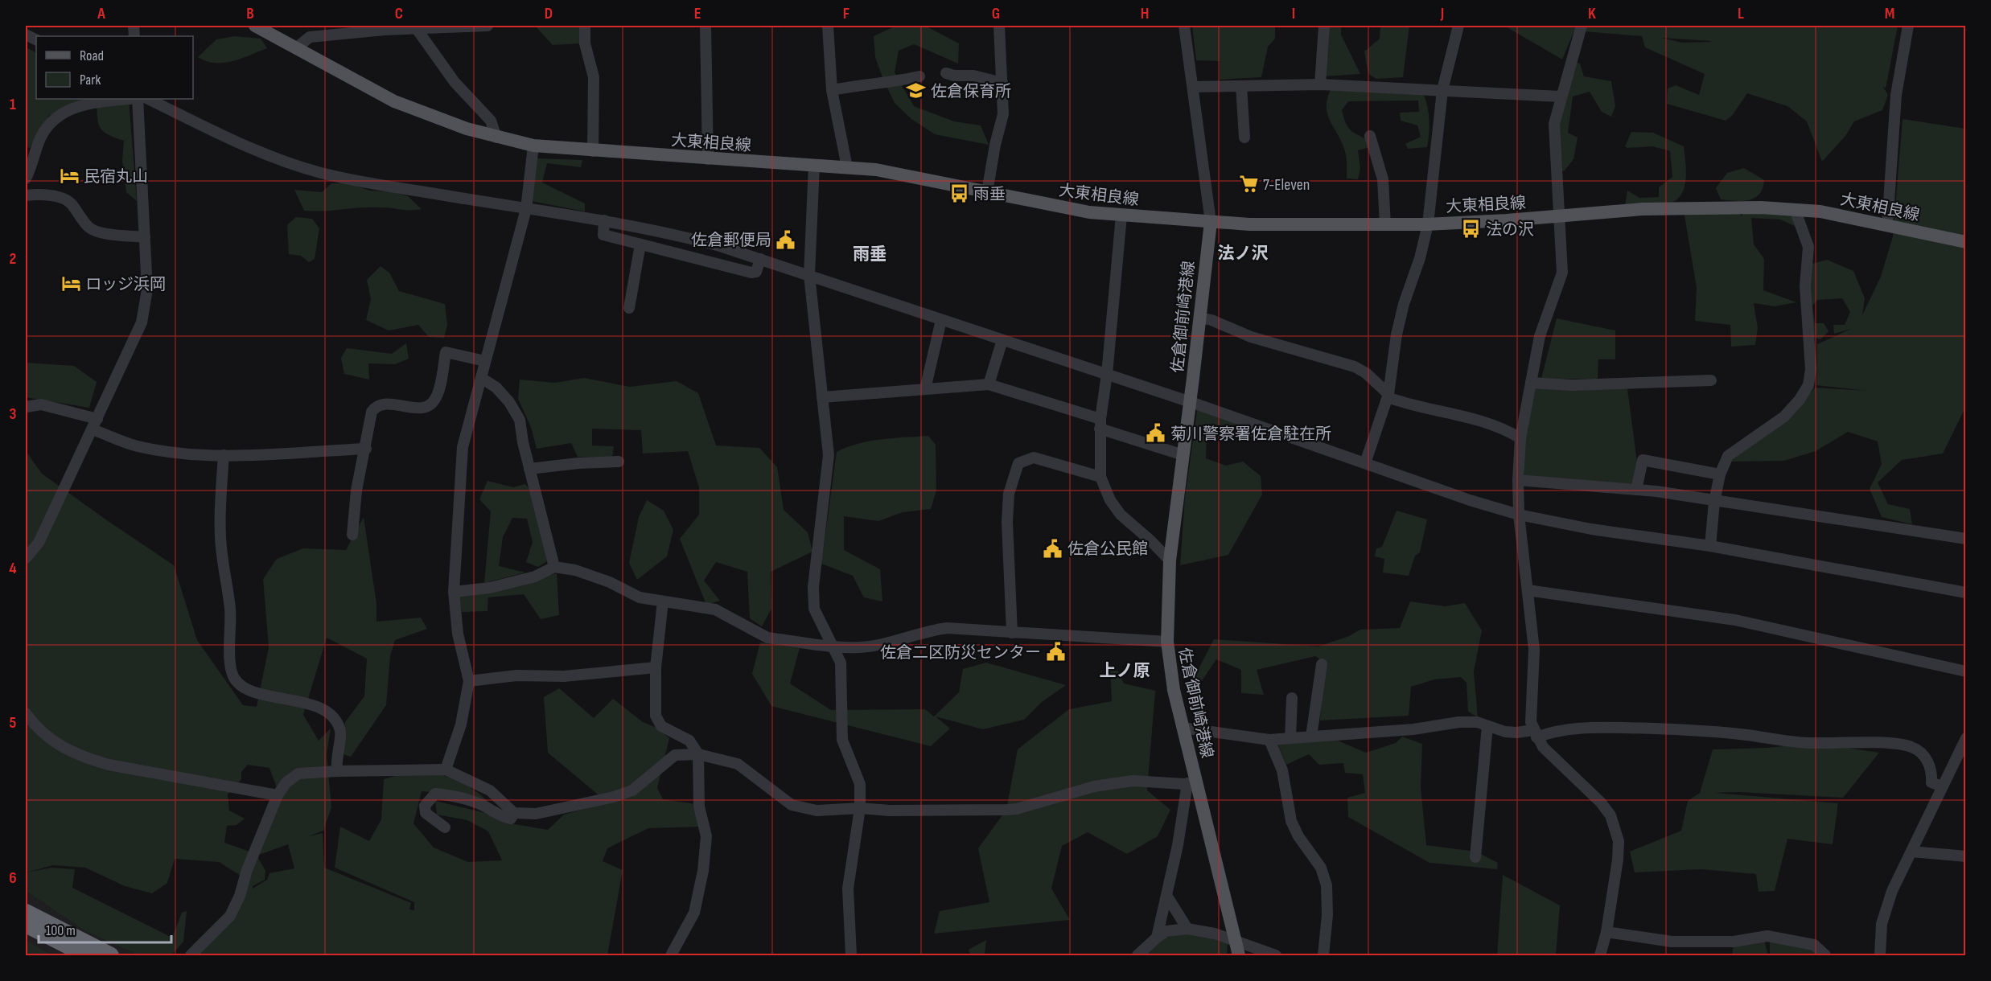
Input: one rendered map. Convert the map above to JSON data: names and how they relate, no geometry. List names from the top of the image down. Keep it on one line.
{"streets":{"main road":["大東相良線","佐倉御前崎港線"]},"crossings":[["大東相良線","佐倉御前崎港線"]],"districts":["法ノ沢","雨垂","上ノ原"],"places":{"school or university":["佐倉保育所"],"hotel":["民宿丸山","ロッジ浜岡"],"supermarket":["7-Eleven"],"bus stop":["雨垂","法の沢"],"public building":["佐倉郵便局","菊川警察署佐倉駐在所","佐倉公民館","佐倉二区防災センター"]},"legend":["Road","Park"],"scale_bar":"100 m","grid":{"columns":["A","B","C","D","E","F","G","H","I","J","K","L","M"],"rows":["1","2","3","4","5","6"]}}
